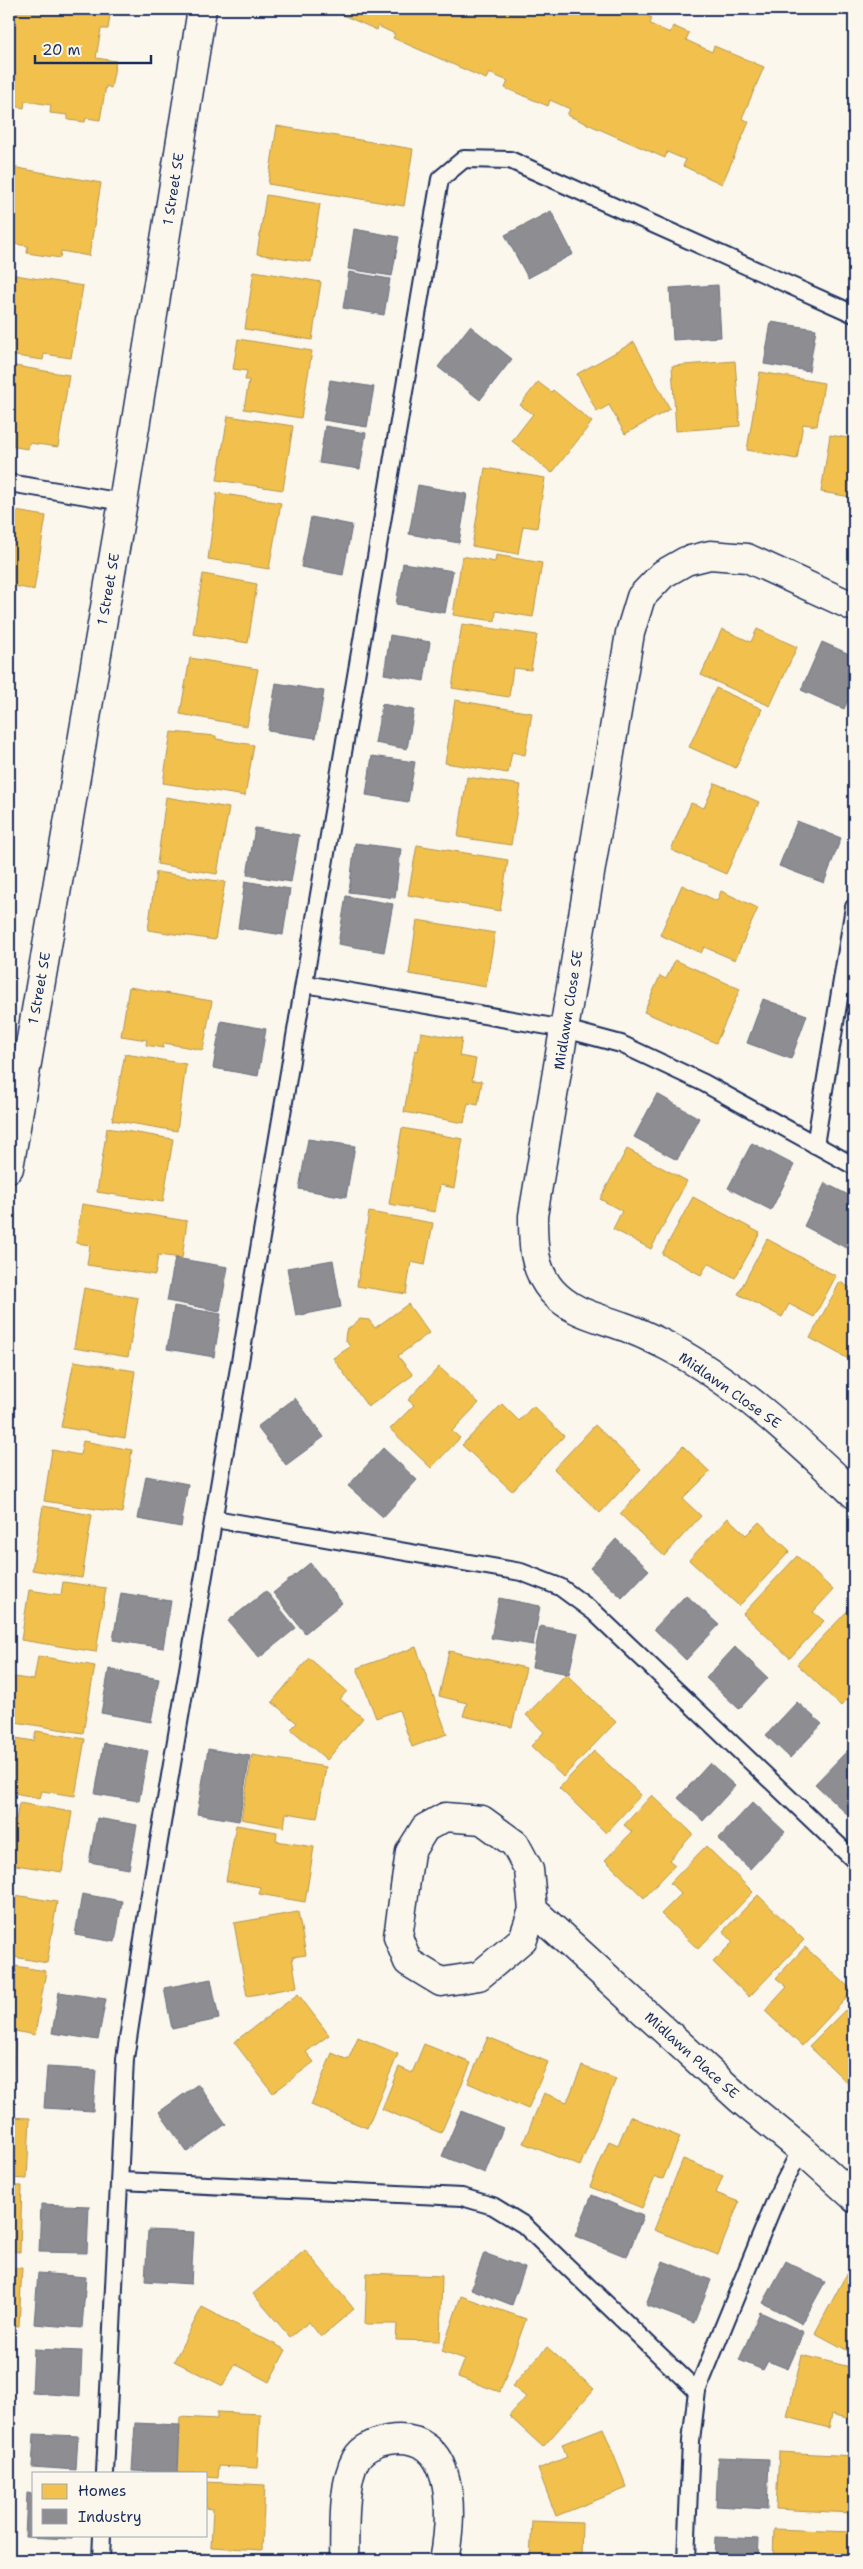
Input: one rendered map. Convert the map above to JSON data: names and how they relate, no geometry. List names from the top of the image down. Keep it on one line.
{"streets":{"street":["1 Street SE","Midlawn Close SE","Midlawn Place SE"]},"legend":["Homes","Industry"],"scale_bar":"20 m"}
